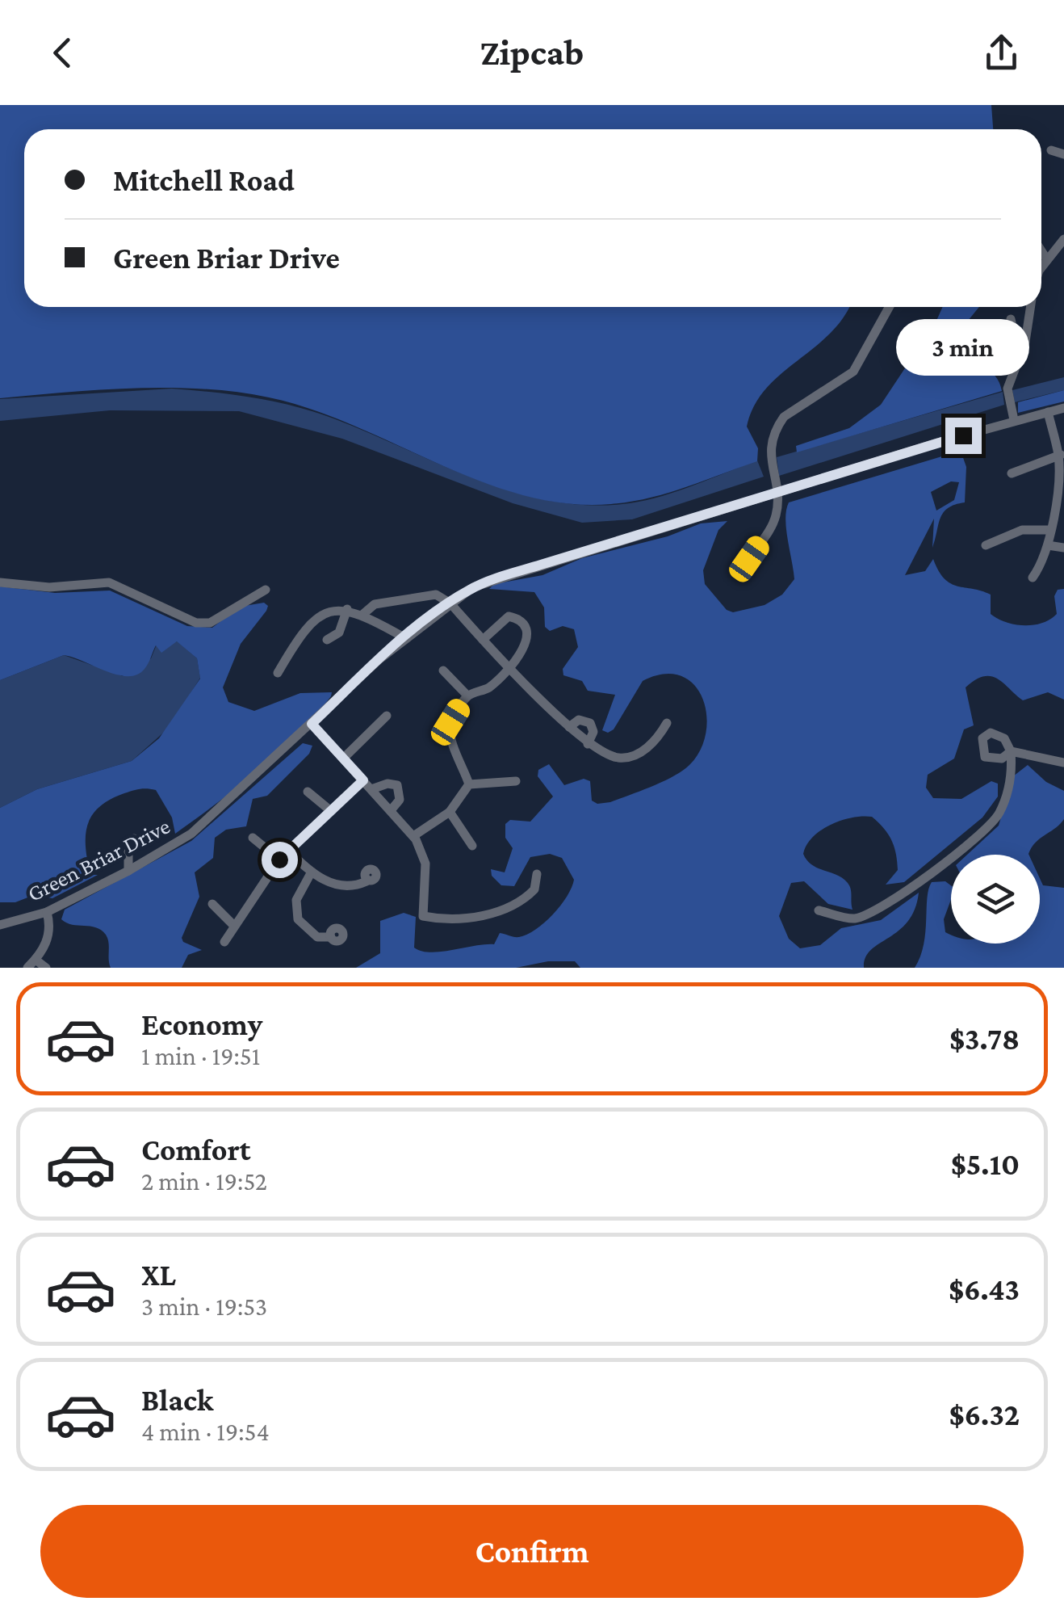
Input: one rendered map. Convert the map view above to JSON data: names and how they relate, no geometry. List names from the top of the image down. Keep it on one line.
{"streets":{"street":["Green Briar Drive"]},"page":{"header":"Zipcab","banner":["Mitchell Road","Green Briar Drive"],"bubble":"3 min","list":[{"name":"Economy","note":"1 min · 19:51","value":"$3.78"},{"name":"Comfort","note":"2 min · 19:52","value":"$5.10"},{"name":"XL","note":"3 min · 19:53","value":"$6.43"},{"name":"Black","note":"4 min · 19:54","value":"$6.32"}],"buttons":"Confirm"}}
